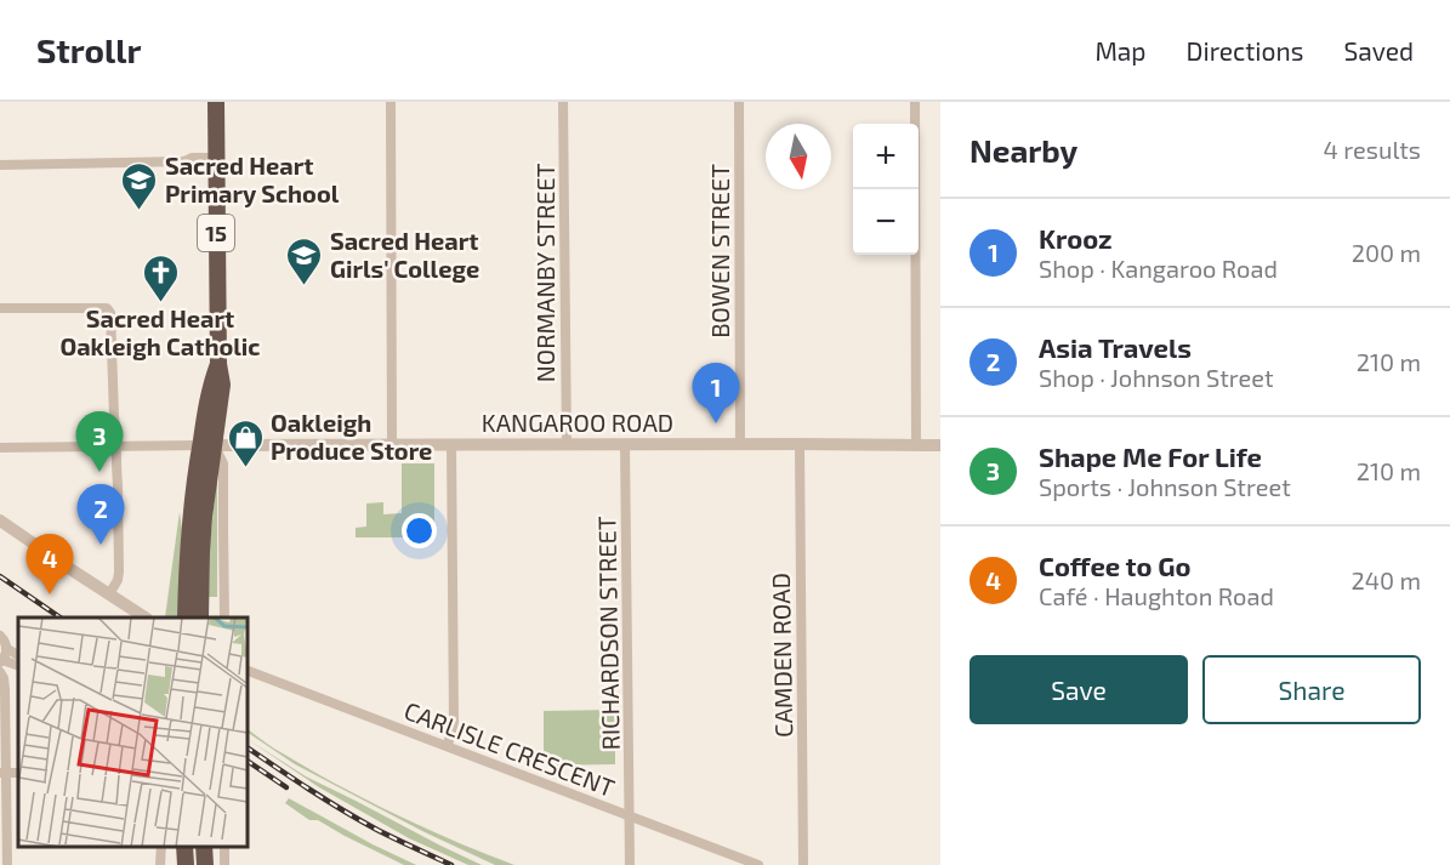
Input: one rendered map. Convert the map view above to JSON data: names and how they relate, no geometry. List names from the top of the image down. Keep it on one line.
{"streets":{"highway":["15"],"street":["BOWEN STREET","NORMANBY STREET","KANGAROO ROAD","RICHARDSON STREET","CAMDEN ROAD","CARLISLE CRESCENT"]},"crossings":[["15","KANGAROO ROAD"],["BOWEN STREET","KANGAROO ROAD"],["NORMANBY STREET","KANGAROO ROAD"],["KANGAROO ROAD","RICHARDSON STREET"],["KANGAROO ROAD","CAMDEN ROAD"],["RICHARDSON STREET","CARLISLE CRESCENT"]],"places":{"school or university":["Sacred Heart Primary School","Sacred Heart Girls' College"],"church":["Sacred Heart Oakleigh Catholic"],"shop":["Oakleigh Produce Store"]},"north":"bottom","page":{"header":"Strollr","nav":["Map","Directions","Saved"],"heading":["Nearby","4 results"],"map_buttons":["+","−"],"list":[{"mark":"1","name":"Krooz","note":"Shop · Kangaroo Road","value":"200 m"},{"mark":"2","name":"Asia Travels","note":"Shop · Johnson Street","value":"210 m"},{"mark":"3","name":"Shape Me For Life","note":"Sports · Johnson Street","value":"210 m"},{"mark":"4","name":"Coffee to Go","note":"Café · Haughton Road","value":"240 m"}],"pins":["1","3","2","4"],"buttons":["Save","Share"]}}
